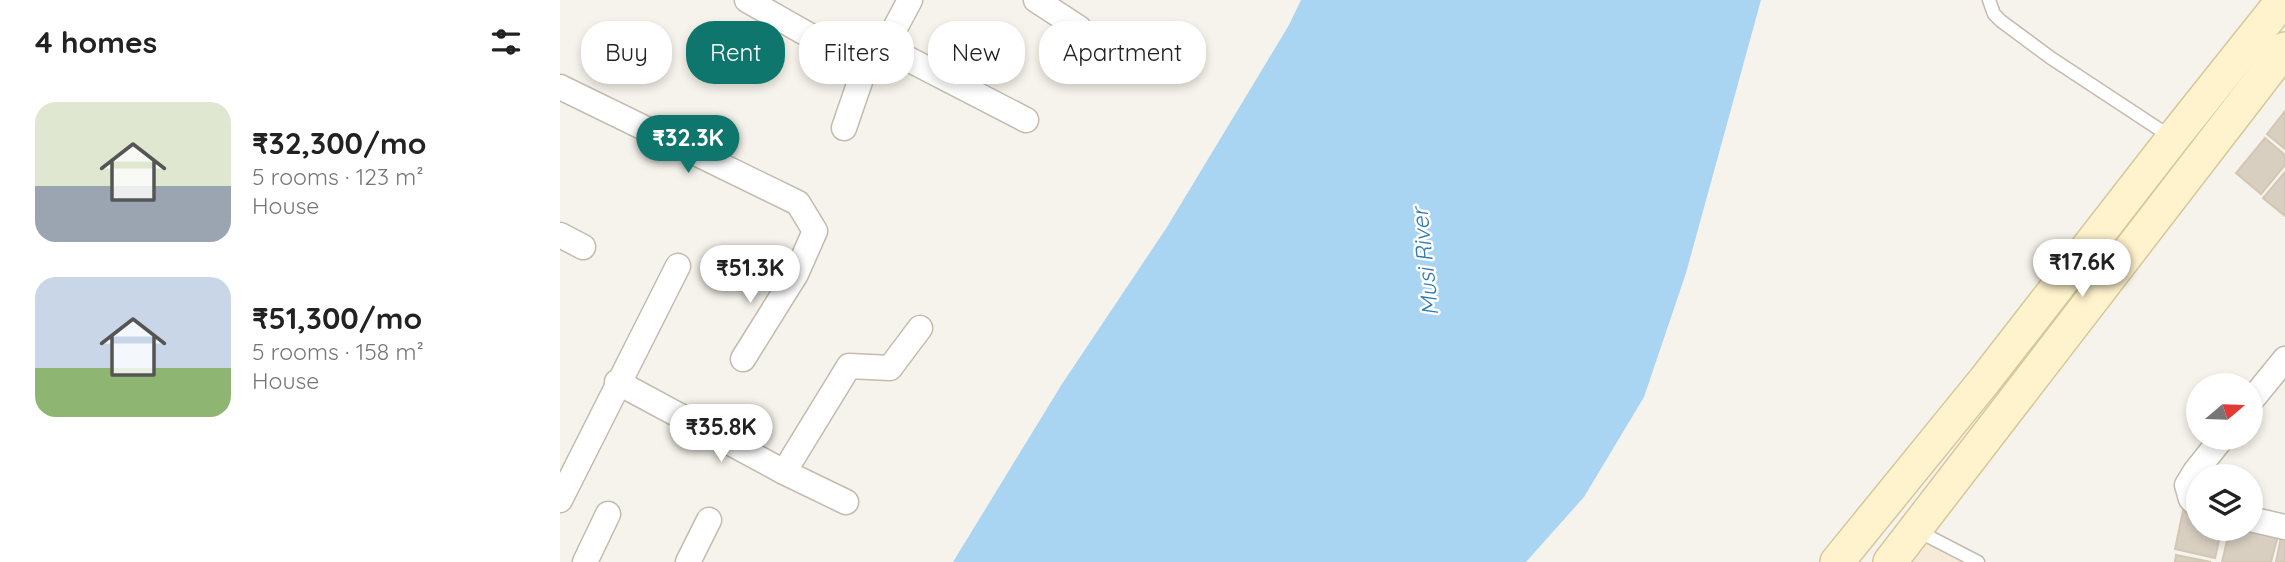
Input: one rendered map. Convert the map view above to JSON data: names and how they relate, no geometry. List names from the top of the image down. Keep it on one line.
{"water":["Musi River"],"north":"right","page":{"heading":"4 homes","chip":["Buy","Rent","Filters","New","Apartment"],"list":[{"name":"₹32,300/mo","note":"5 rooms · 123 m² · House"},{"name":"₹51,300/mo","note":"5 rooms · 158 m² · House"}],"price":["₹32.3K","₹17.6K","₹51.3K","₹35.8K"]}}
